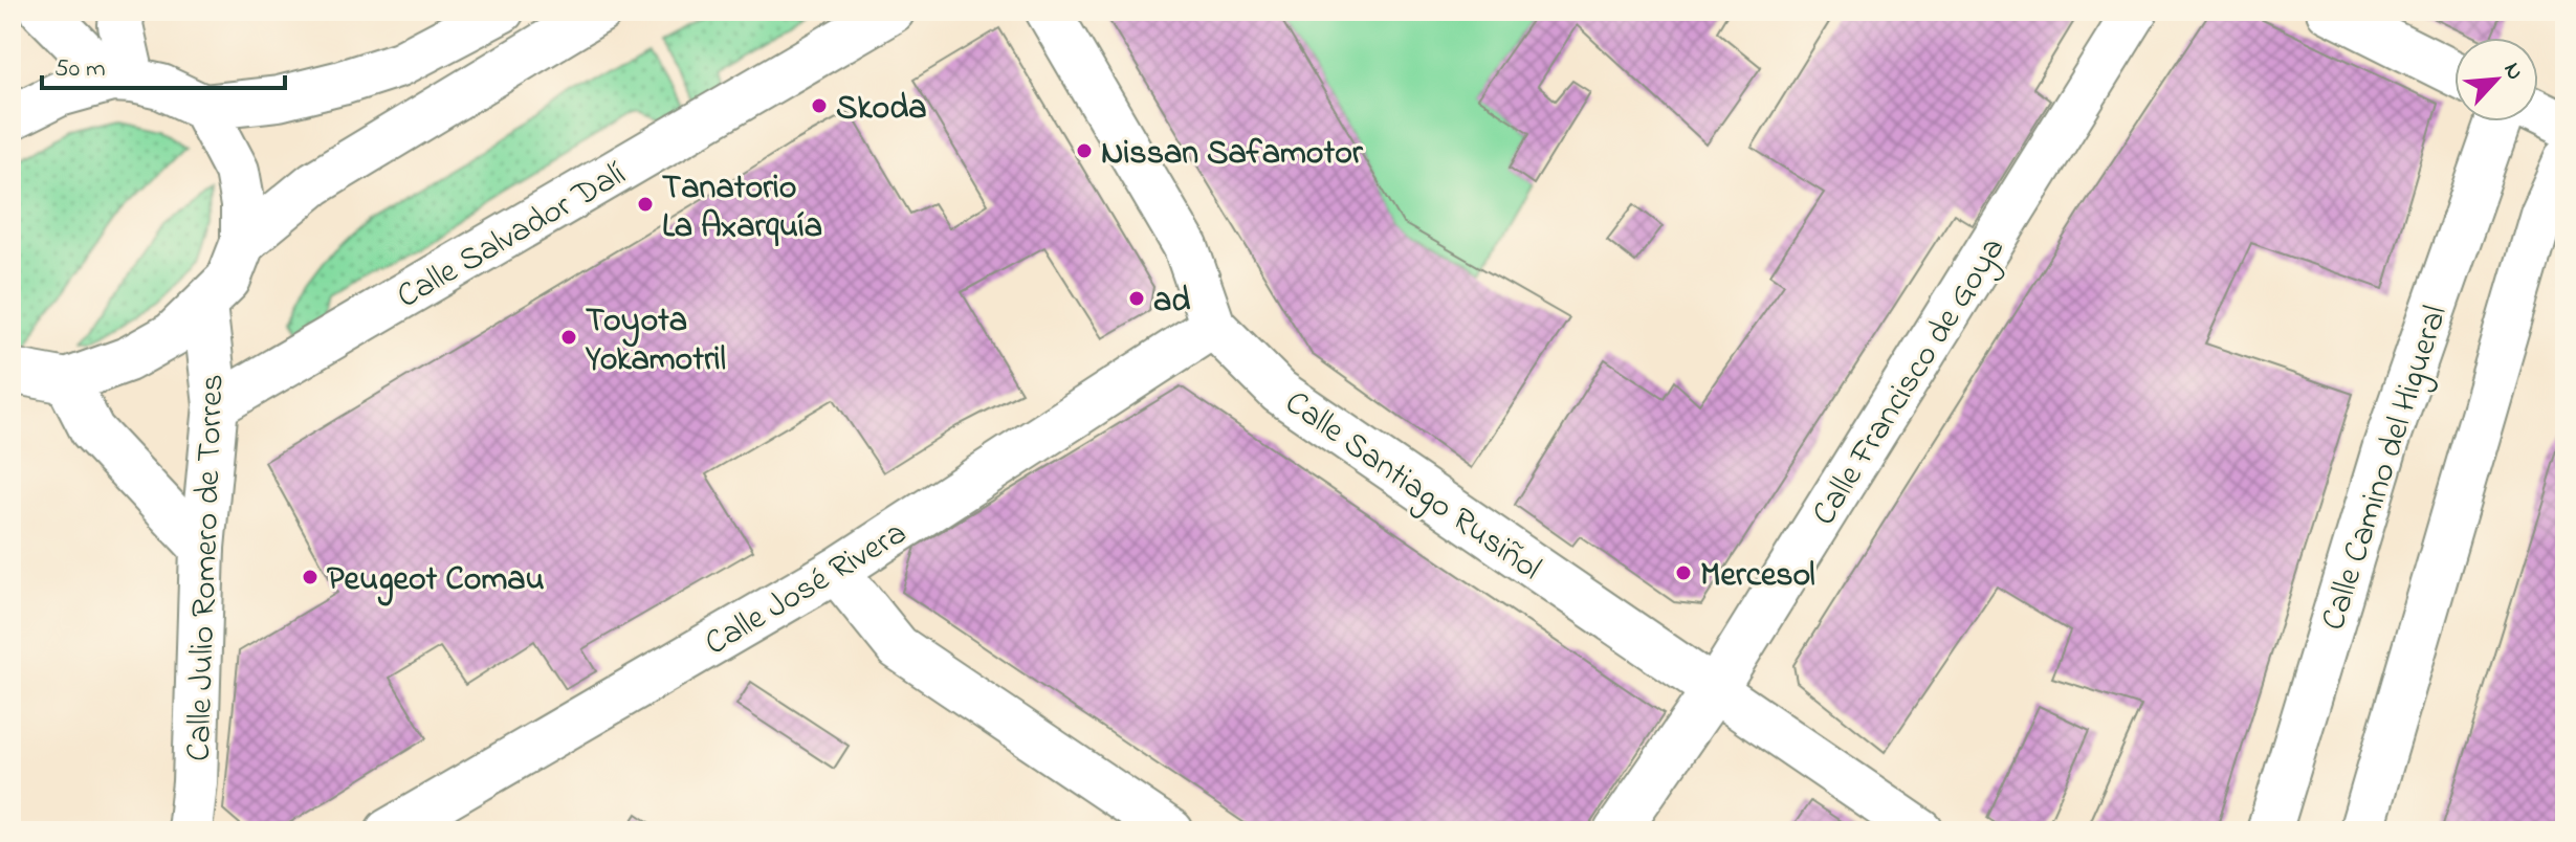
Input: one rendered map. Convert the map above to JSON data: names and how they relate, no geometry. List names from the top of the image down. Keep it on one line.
{"streets":{"street":["Calle Salvador Dalí","Calle Francisco de Goya","Calle Camino del Higueral","Calle Santiago Rusiñol","Calle Julio Romero de Torres","Calle José Rivera"]},"crossings":[["Calle Salvador Dalí","Calle Julio Romero de Torres"],["Calle Francisco de Goya","Calle Santiago Rusiñol"],["Calle Santiago Rusiñol","Calle José Rivera"]],"places":["Skoda","Nissan Safamotor","Tanatorio La Axarquía","ad","Toyota Yokamotril","Mercesol","Peugeot Comau"],"scale_bar":"50 m","north":"top right"}
